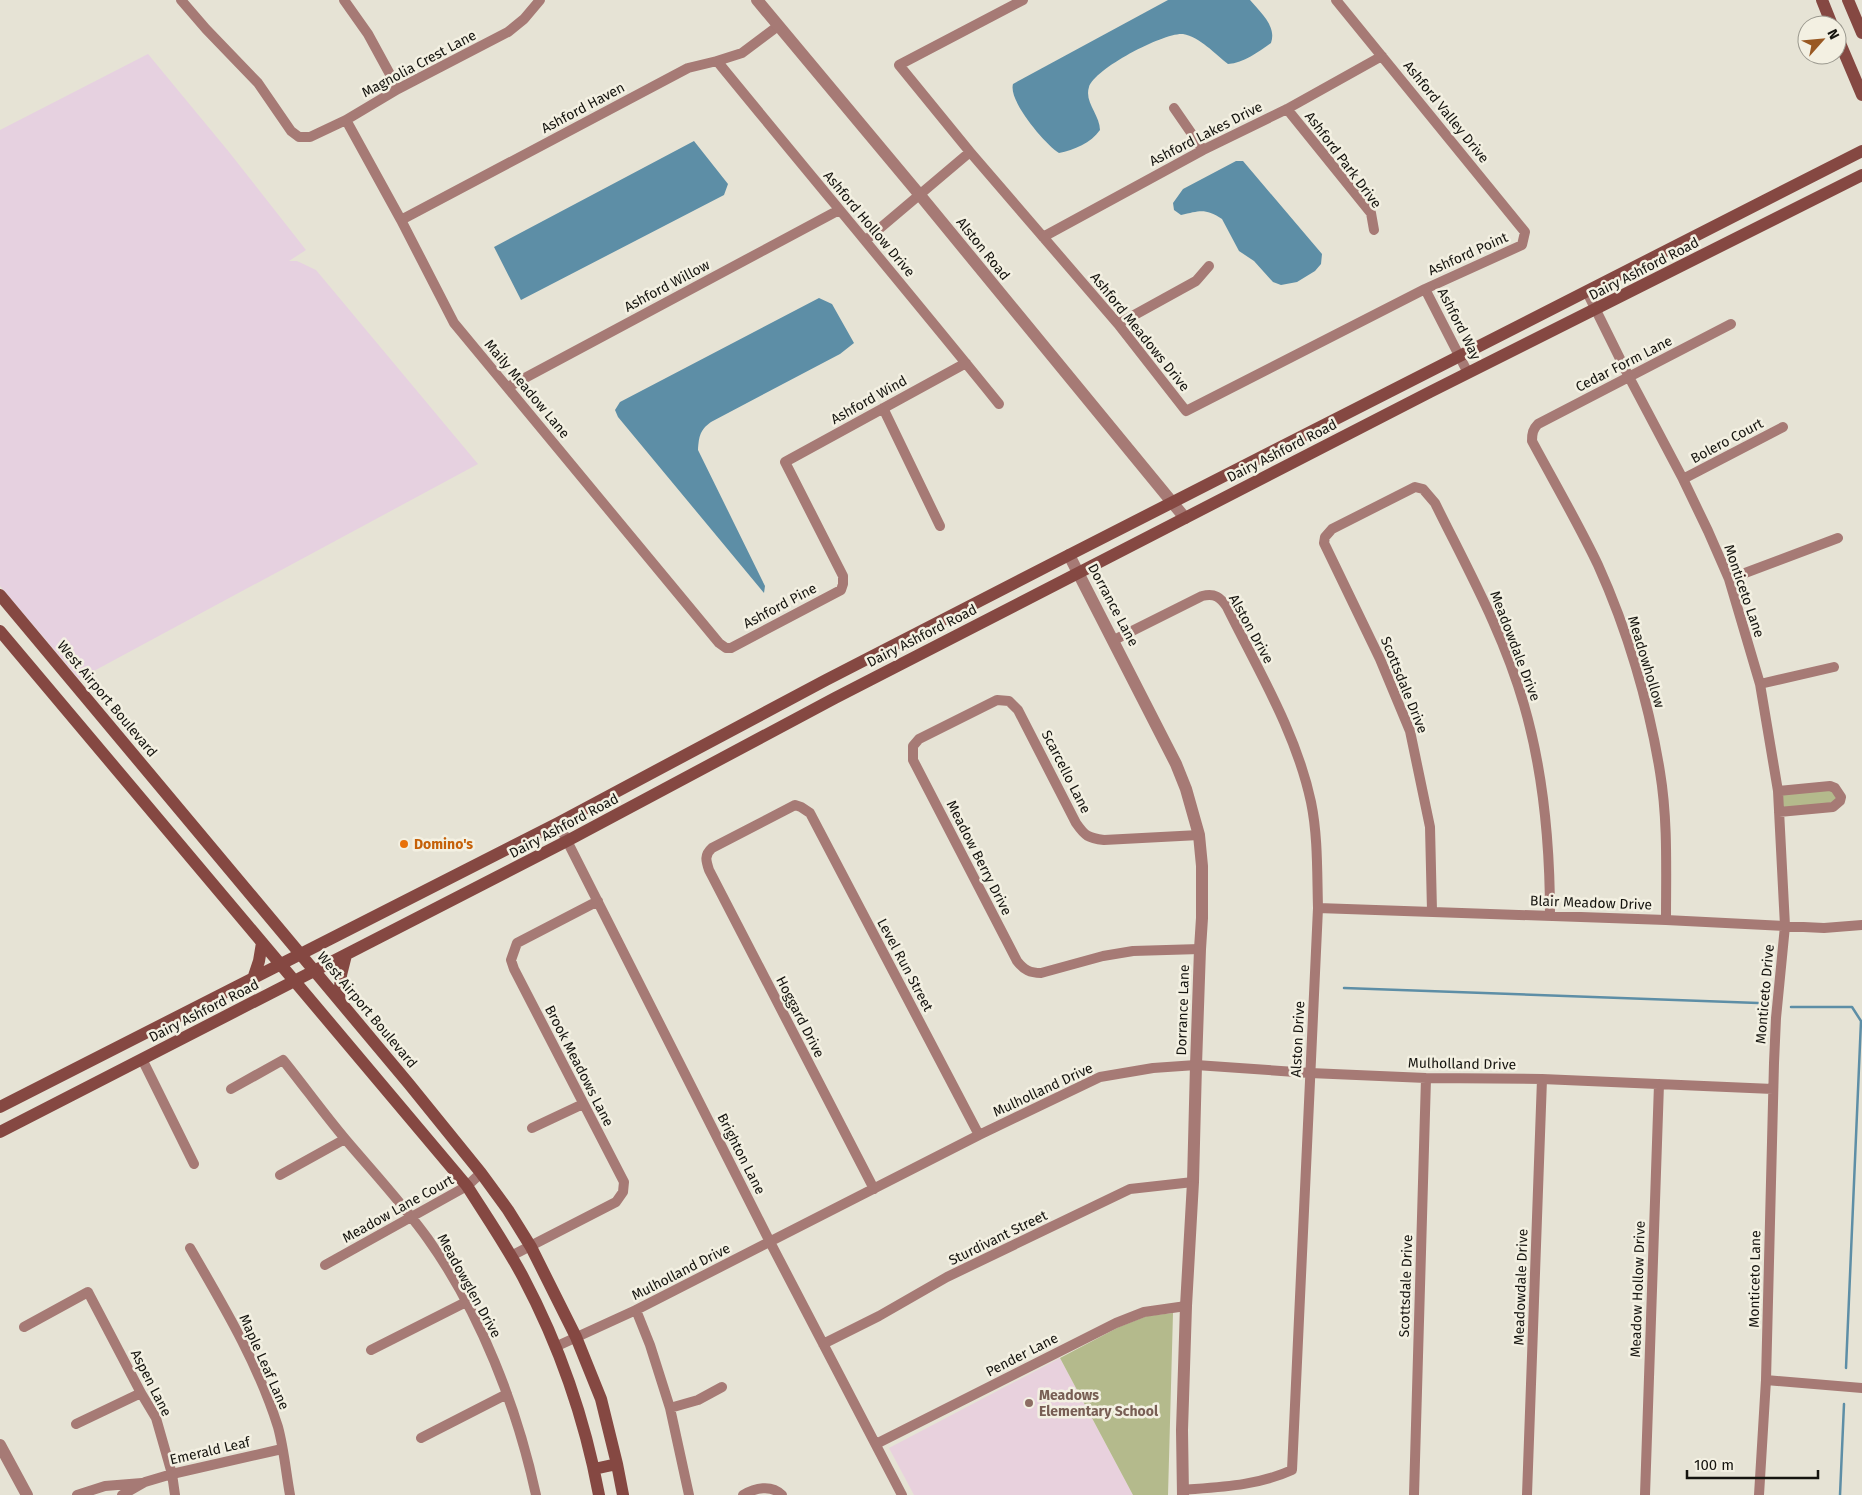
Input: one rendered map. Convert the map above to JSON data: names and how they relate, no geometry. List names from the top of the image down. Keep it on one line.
{"streets":{"main road":["Dairy Ashford Road","West Airport Boulevard"],"street":["Magnolia Crest Lane","Ashford Haven","Ashford Valley Drive","Ashford Lakes Drive","Ashford Park Drive","Ashford Hollow Drive","Alston Road","Ashford Point","Ashford Willow","Ashford Way","Ashford Meadows Drive","Cedar Form Lane","Maily Meadow Lane","Ashford Wind","Bolero Court","Monticeto Lane","Dorrance Lane","Ashford Pine","Alston Drive","Meadowdale Drive","Meadowhollow","Scottsdale Drive","Scarcello Lane","Meadow Berry Drive","Blair Meadow Drive","Level Run Street","Monticeto Drive","Hoggard Drive","Mulholland Drive","Brook Meadows Lane","Brighton Lane","Meadow Lane Court","Sturdivant Street","Meadowglen Drive","Meadow Hollow Drive","Pender Lane","Maple Leaf Lane","Aspen Lane","Emerald Leaf"]},"crossings":[["Magnolia Crest Lane","Maily Meadow Lane"],["Ashford Haven","Ashford Hollow Drive"],["Ashford Haven","Alston Road"],["Ashford Haven","Maily Meadow Lane"],["Ashford Valley Drive","Ashford Lakes Drive"],["Ashford Valley Drive","Ashford Point"],["Ashford Lakes Drive","Ashford Park Drive"],["Ashford Lakes Drive","Ashford Meadows Drive"],["Ashford Hollow Drive","Ashford Willow"],["Ashford Hollow Drive","Ashford Wind"],["Alston Road","Dairy Ashford Road"],["Ashford Point","Ashford Way"],["Ashford Point","Ashford Meadows Drive"],["Dairy Ashford Road","Ashford Way"],["Dairy Ashford Road","Monticeto Lane"],["Dairy Ashford Road","Dorrance Lane"],["Dairy Ashford Road","West Airport Boulevard"],["Dairy Ashford Road","Brighton Lane"],["Ashford Willow","Maily Meadow Lane"],["Ashford Way","Ashford Meadows Drive"],["Cedar Form Lane","Monticeto Lane"],["Cedar Form Lane","Meadowhollow"],["Maily Meadow Lane","Ashford Pine"],["Ashford Wind","Ashford Pine"],["Bolero Court","Monticeto Lane"],["Monticeto Lane","Blair Meadow Drive"],["Monticeto Lane","Monticeto Drive"],["Monticeto Lane","Mulholland Drive"],["Dorrance Lane","Alston Drive"],["Dorrance Lane","Scarcello Lane"],["Dorrance Lane","Meadow Berry Drive"],["Dorrance Lane","Mulholland Drive"],["Dorrance Lane","Sturdivant Street"],["Dorrance Lane","Pender Lane"],["Alston Drive","Blair Meadow Drive"],["Alston Drive","Mulholland Drive"],["Meadowdale Drive","Scottsdale Drive"],["Meadowdale Drive","Blair Meadow Drive"],["Meadowdale Drive","Mulholland Drive"],["Meadowhollow","Blair Meadow Drive"],["Scottsdale Drive","Blair Meadow Drive"],["Scottsdale Drive","Mulholland Drive"],["West Airport Boulevard","Mulholland Drive"],["West Airport Boulevard","Brook Meadows Lane"],["West Airport Boulevard","Meadow Lane Court"],["Scarcello Lane","Meadow Berry Drive"],["Blair Meadow Drive","Monticeto Drive"],["Level Run Street","Hoggard Drive"],["Level Run Street","Mulholland Drive"],["Hoggard Drive","Mulholland Drive"],["Mulholland Drive","Brighton Lane"],["Mulholland Drive","Meadow Hollow Drive"],["Brook Meadows Lane","Brighton Lane"],["Brighton Lane","Sturdivant Street"],["Brighton Lane","Pender Lane"],["Meadow Lane Court","Meadowglen Drive"],["Maple Leaf Lane","Emerald Leaf"],["Aspen Lane","Emerald Leaf"]],"places":["Domino's","Meadows Elementary School"],"scale_bar":"100 m","north":"top right"}
